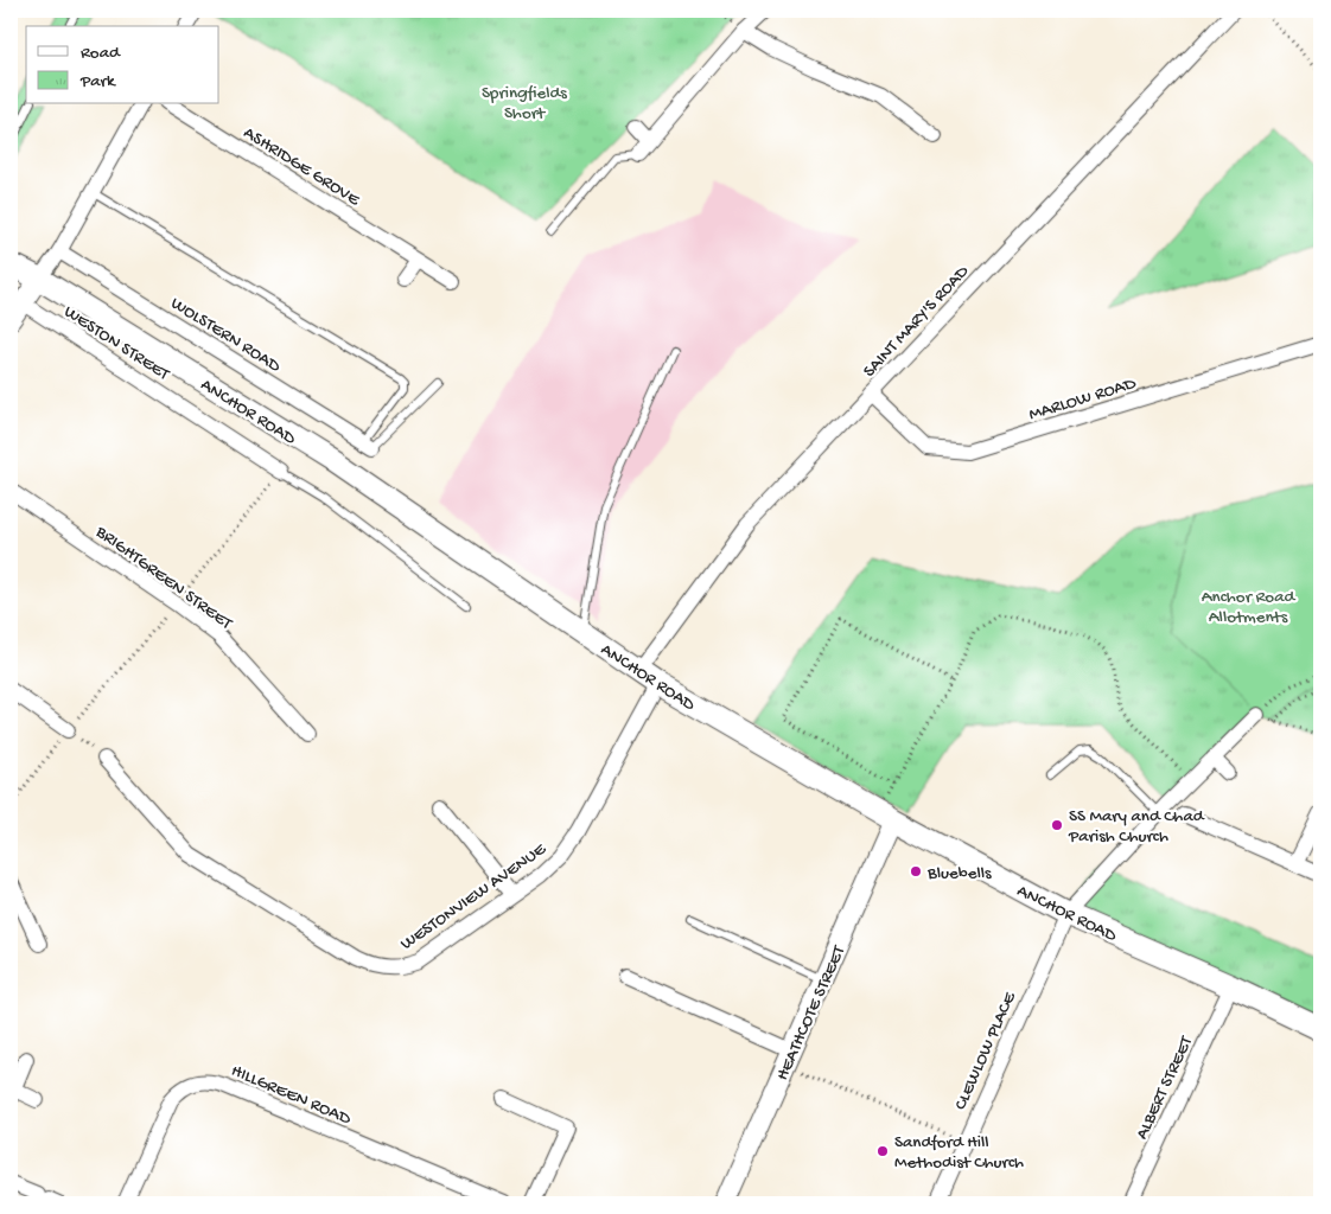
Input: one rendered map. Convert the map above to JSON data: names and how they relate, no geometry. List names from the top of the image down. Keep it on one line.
{"streets":{"main road":["ANCHOR ROAD"],"street":["ASHRIDGE GROVE","SAINT MARY'S ROAD","WOLSTERN ROAD","WESTON STREET","MARLOW ROAD","BRIGHTGREEN STREET","WESTONVIEW AVENUE","HEATHCOTE STREET","CLEWLOW PLACE","ALBERT STREET","HILLGREEN ROAD"]},"crossings":[["SAINT MARY'S ROAD","MARLOW ROAD"],["SAINT MARY'S ROAD","ANCHOR ROAD"],["ANCHOR ROAD","WESTONVIEW AVENUE"],["ANCHOR ROAD","HEATHCOTE STREET"],["ANCHOR ROAD","CLEWLOW PLACE"],["ANCHOR ROAD","ALBERT STREET"]],"parks":["Springfields Short","Anchor Road Allotments"],"places":["SS Mary and Chad Parish Church","Bluebells","Sandford Hill Methodist Church"],"legend":["Road","Park"]}
